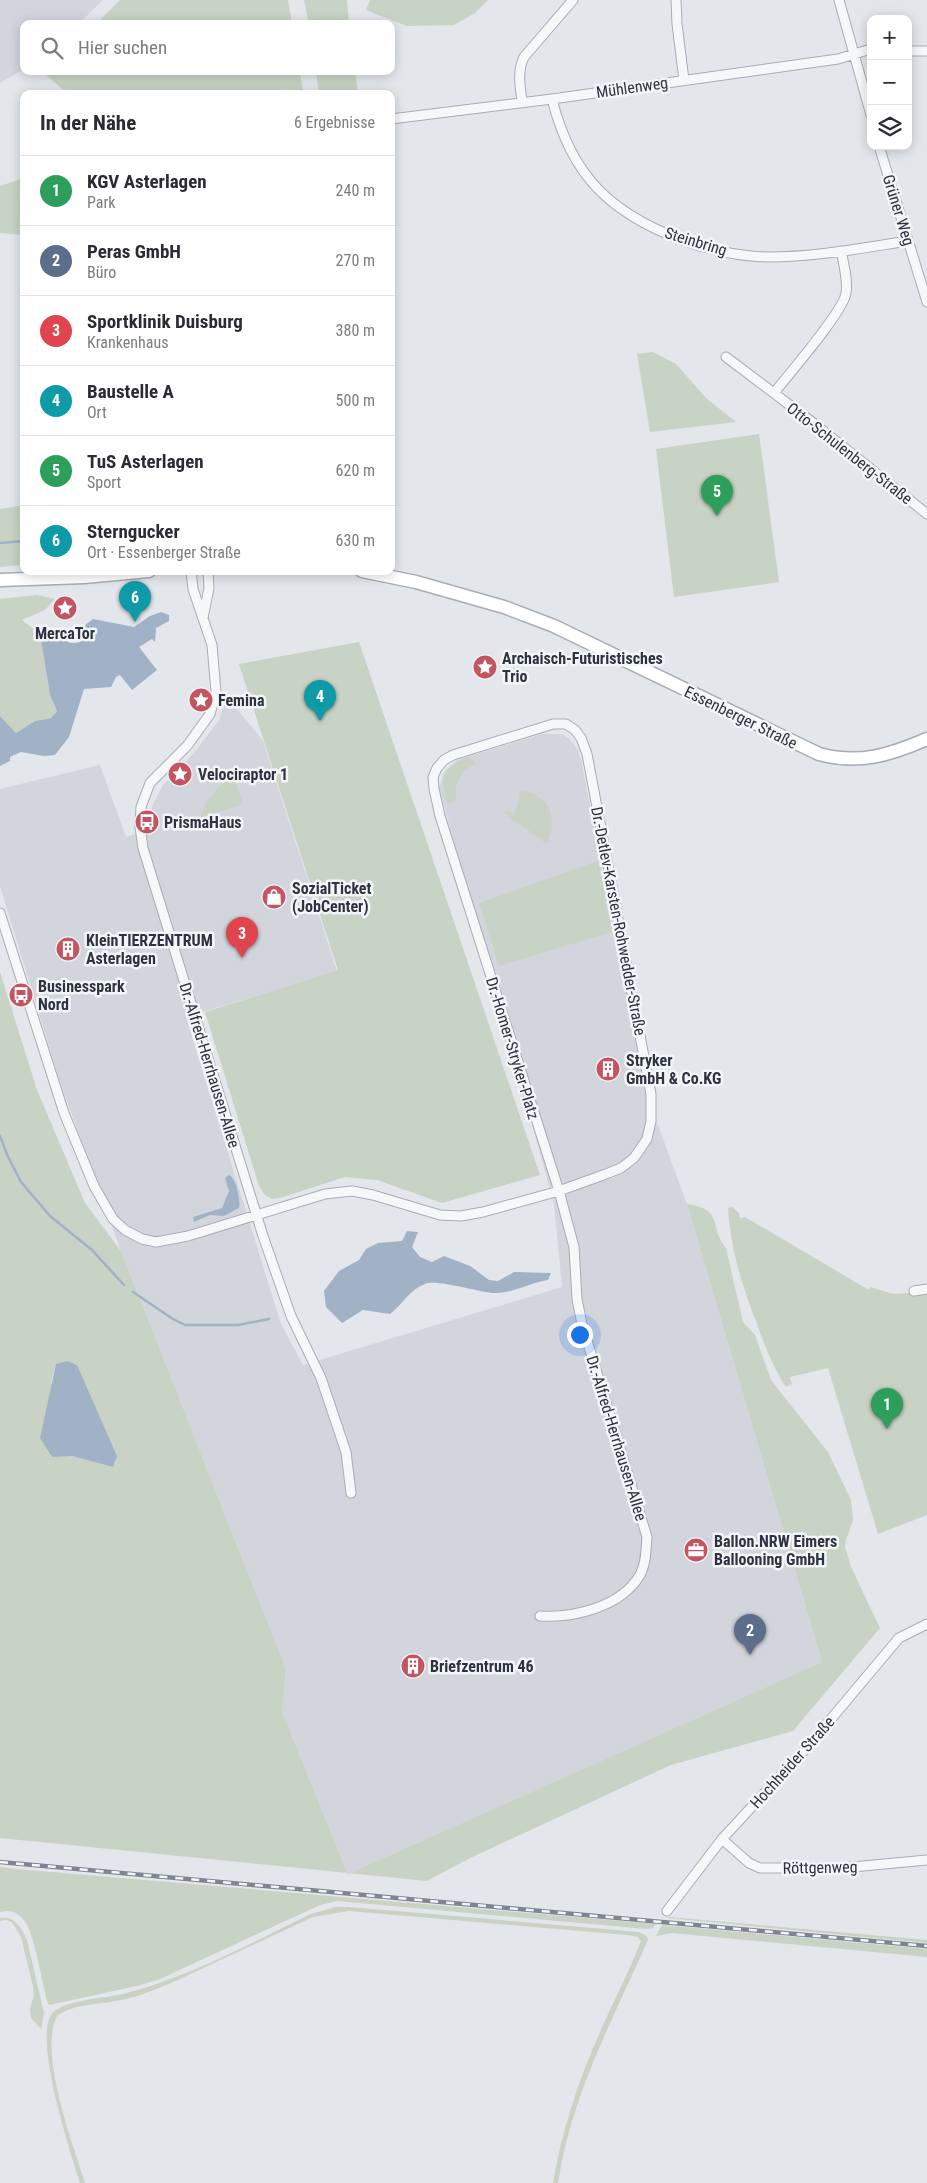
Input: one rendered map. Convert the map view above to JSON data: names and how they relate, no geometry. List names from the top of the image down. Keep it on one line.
{"streets":{"main road":["Essenberger Straße"],"street":["Mühlenweg","Grüner Weg","Steinbring","Otto-Schulenberg-Straße","Dr.-Detlev-Karsten-Rohwedder-Straße","Dr.-Homer-Stryker-Platz","Dr.-Alfred-Herrhausen-Allee","Hochheider Straße","Röttgenweg"]},"crossings":[["Mühlenweg","Steinbring"],["Grüner Weg","Steinbring"],["Steinbring","Otto-Schulenberg-Straße"],["Dr.-Detlev-Karsten-Rohwedder-Straße","Dr.-Homer-Stryker-Platz"],["Dr.-Detlev-Karsten-Rohwedder-Straße","Dr.-Alfred-Herrhausen-Allee"],["Dr.-Homer-Stryker-Platz","Dr.-Alfred-Herrhausen-Allee"],["Hochheider Straße","Röttgenweg"]],"places":{"place":["MercaTor","Archaisch-Futuristisches Trio","Femina","Velociraptor 1"],"bus stop":["PrismaHaus","Businesspark Nord"],"shop":["SozialTicket (JobCenter)"],"building":["KleinTIERZENTRUM Asterlagen","Stryker GmbH & Co.KG","Briefzentrum 46"],"office":["Ballon.NRW Eimers Ballooning GmbH"]},"page":{"map_buttons":["+","−"],"search":"Hier suchen","heading":["In der Nähe","6 Ergebnisse"],"list":[{"mark":"1","name":"KGV Asterlagen","note":"Park","value":"240 m"},{"mark":"2","name":"Peras GmbH","note":"Büro","value":"270 m"},{"mark":"3","name":"Sportklinik Duisburg","note":"Krankenhaus","value":"380 m"},{"mark":"4","name":"Baustelle A","note":"Ort","value":"500 m"},{"mark":"5","name":"TuS Asterlagen","note":"Sport","value":"620 m"},{"mark":"6","name":"Sterngucker","note":"Ort · Essenberger Straße","value":"630 m"}],"pins":["5","6","4","3","1","2"]}}
